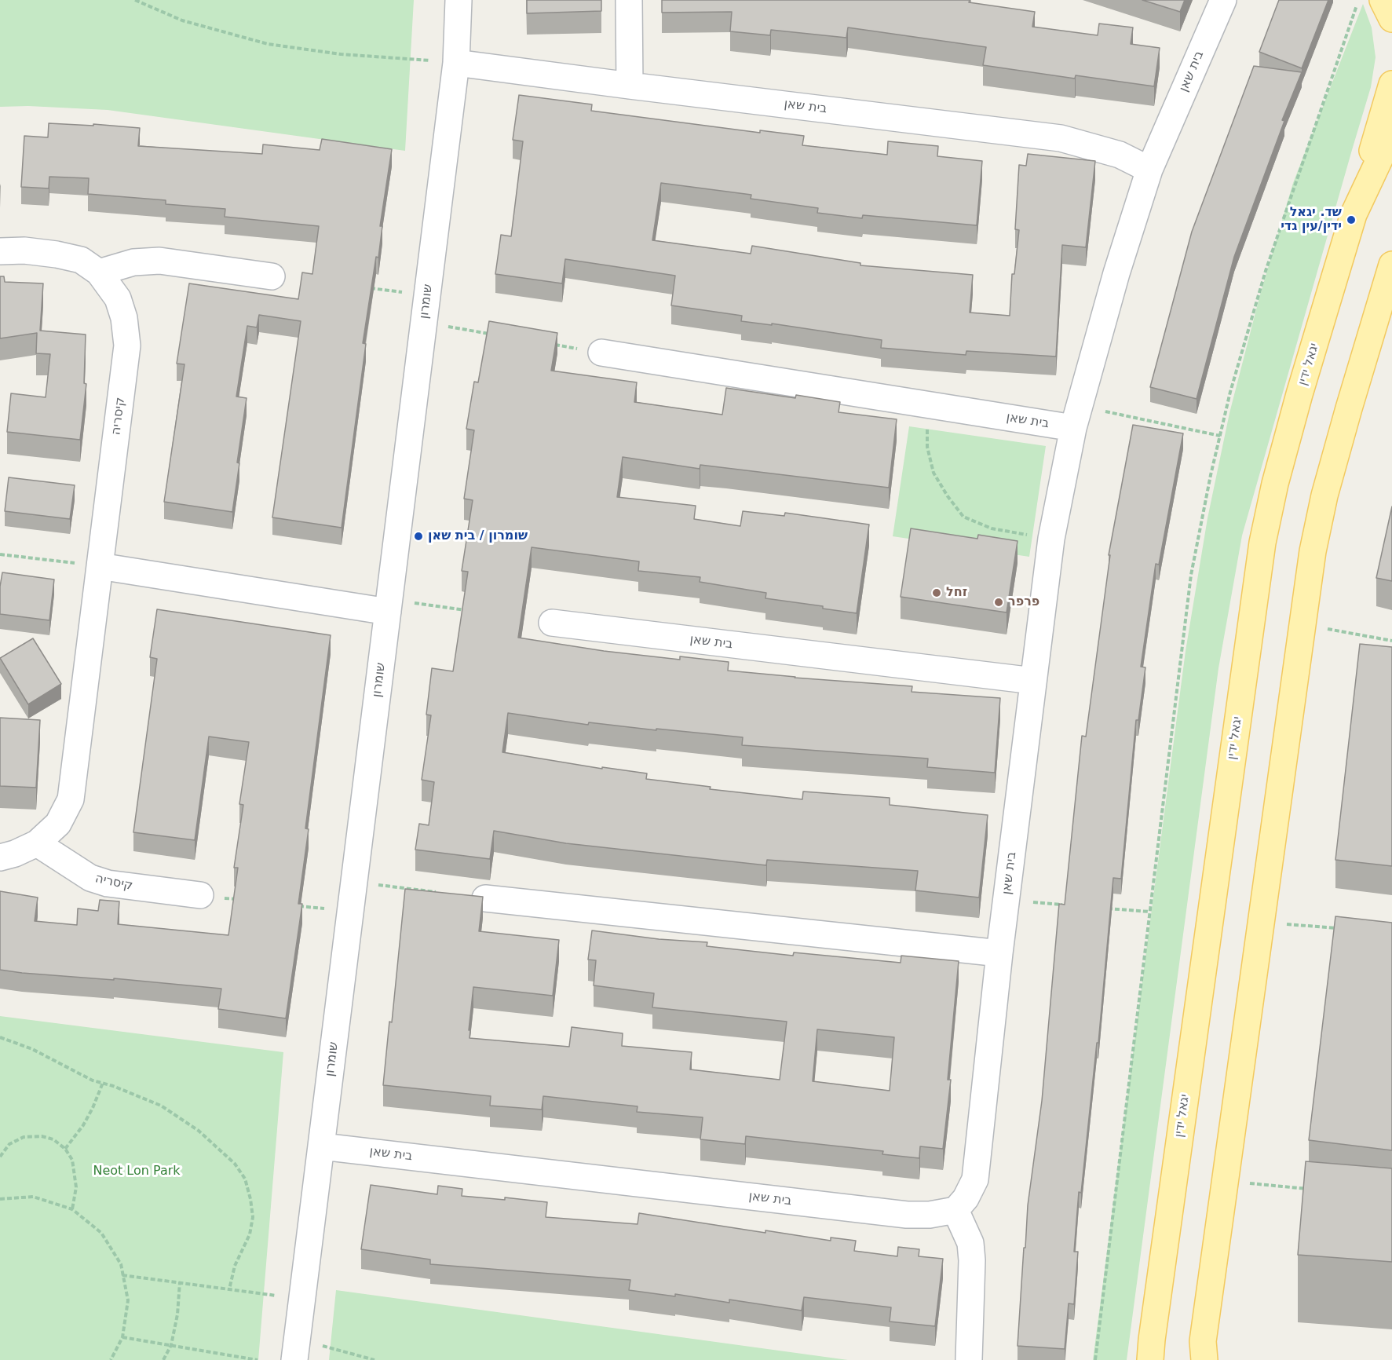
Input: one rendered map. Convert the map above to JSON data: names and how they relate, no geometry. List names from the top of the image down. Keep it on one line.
{"streets":{"main road":["יגאל ידין"],"street":["בית שאן","שומרון","קיסריה"]},"crossings":[["בית שאן","שומרון"]],"parks":["Neot Lon Park"],"places":["שד. יגאל ידין/עין גדי","שומרון / בית שאן","זחל","פרפר"]}
